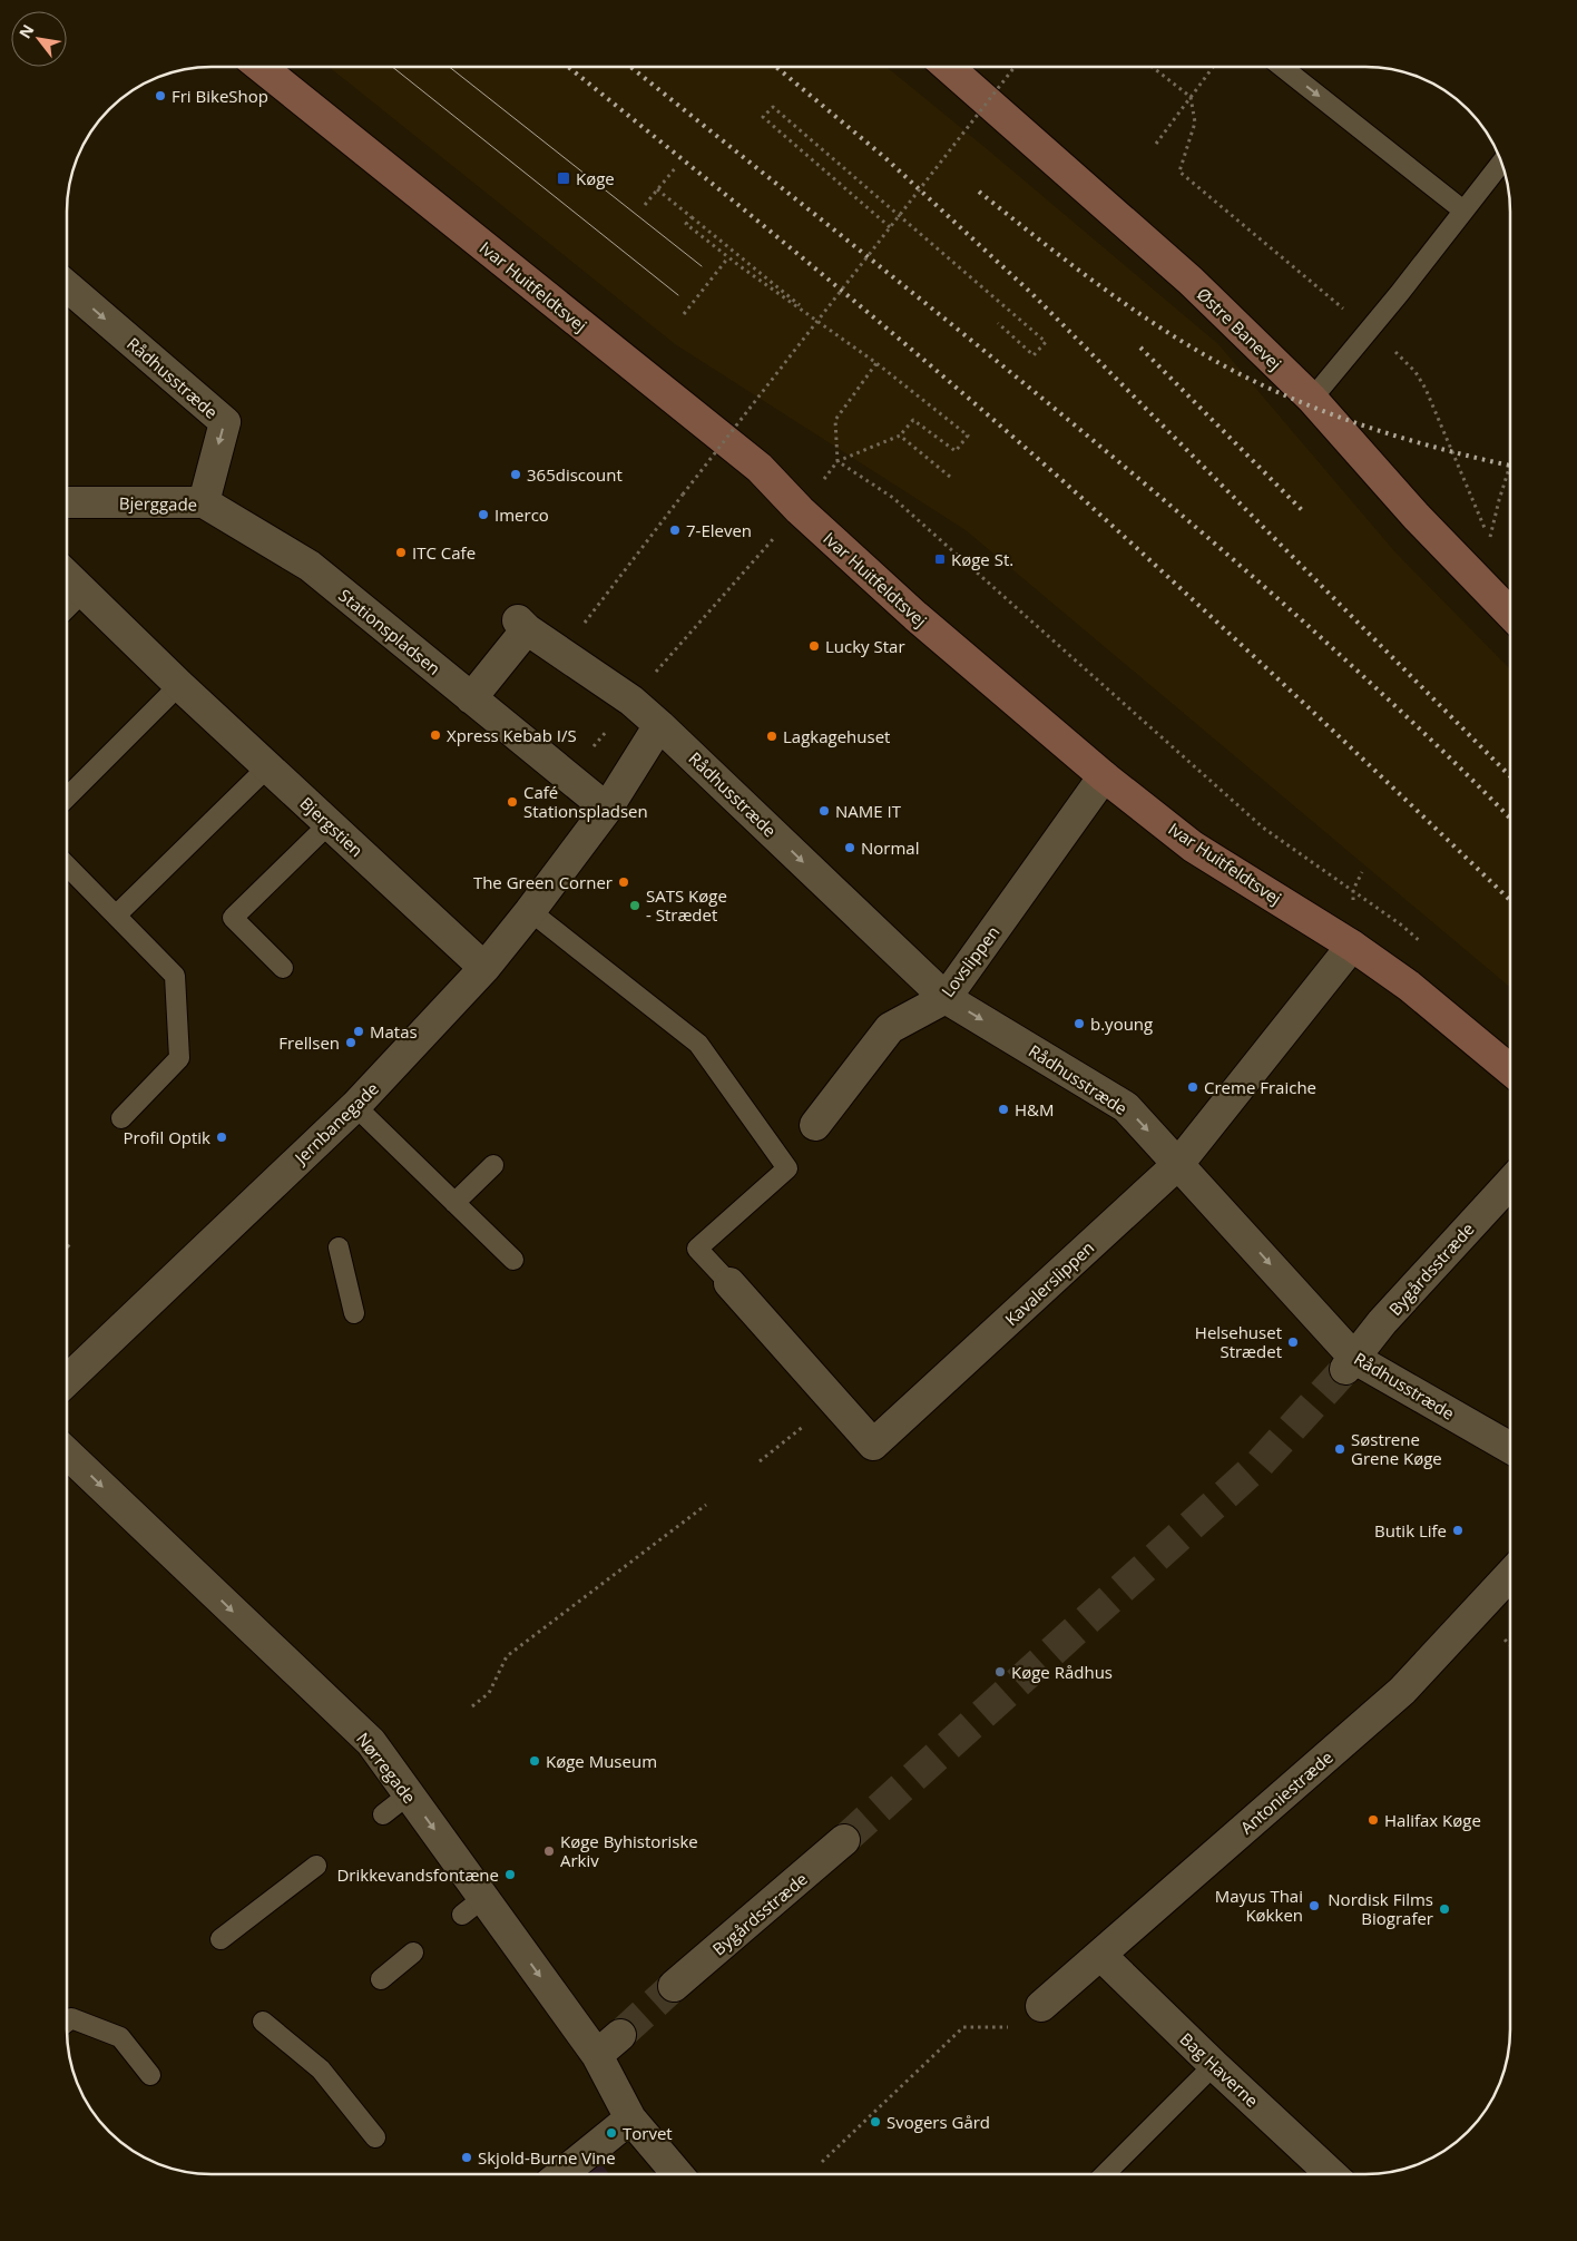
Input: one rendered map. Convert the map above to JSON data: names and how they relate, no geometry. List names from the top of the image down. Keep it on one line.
{"streets":{"street":["Ivar Huitfeldtsvej","Østre Banevej","Rådhusstræde","Bjerggade","Stationspladsen","Bjergstien","Lovslippen","Jernbanegade","Bygårdsstræde","Kavalerslippen","Nørregade","Antoniestræde","Bag Haverne"]},"crossings":[["Ivar Huitfeldtsvej","Lovslippen"],["Ivar Huitfeldtsvej","Kavalerslippen"],["Rådhusstræde","Bjerggade"],["Rådhusstræde","Stationspladsen"],["Rådhusstræde","Lovslippen"],["Rådhusstræde","Bygårdsstræde"],["Rådhusstræde","Kavalerslippen"],["Bjerggade","Stationspladsen"],["Stationspladsen","Jernbanegade"],["Bjergstien","Jernbanegade"],["Antoniestræde","Bag Haverne"]],"one_way":["Rådhusstræde","Nørregade"],"places":{"other":["Fri BikeShop","365discount","Imerco","7-Eleven","ITC Cafe","Lucky Star","Xpress Kebab I/S","Lagkagehuset","Café Stationspladsen","NAME IT","Normal","The Green Corner","SATS Køge - Strædet","b.young","Matas","Frellsen","Creme Fraiche","H&M","Profil Optik","Helsehuset Strædet","Søstrene Grene Køge","Butik Life","Køge Rådhus","Køge Museum","Halifax Køge","Køge Byhistoriske Arkiv","Drikkevandsfontæne","Mayus Thai Køkken","Nordisk Films Biografer","Svogers Gård","Torvet","Skjold-Burne Vine"],"transit":["Køge","Køge St."]},"north":"top left"}
